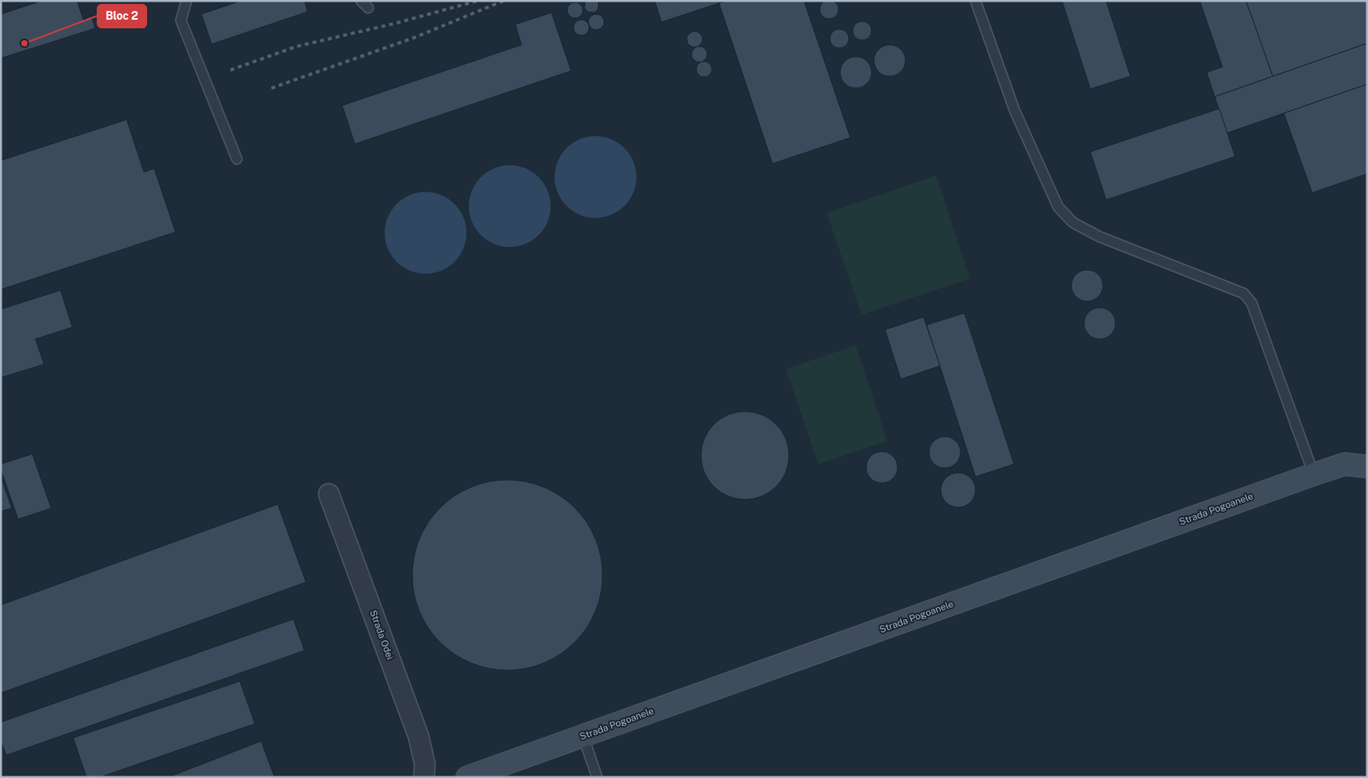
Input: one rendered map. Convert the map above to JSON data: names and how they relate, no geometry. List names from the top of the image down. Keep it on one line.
{"streets":{"street":["Strada Pogoanele","Strada Odei"]},"places":["Bloc 2"]}
